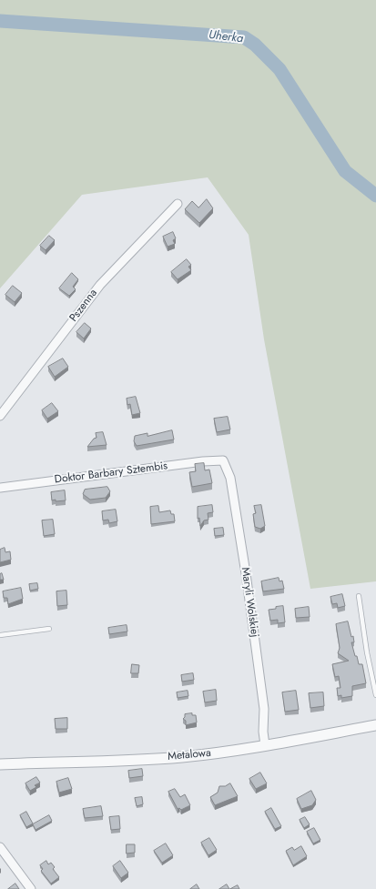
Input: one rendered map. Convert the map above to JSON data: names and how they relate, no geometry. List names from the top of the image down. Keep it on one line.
{"streets":{"street":["Pszenna","Doktor Barbary Sztembis","Maryli Wolskiej","Metalowa"]},"crossings":[["Doktor Barbary Sztembis","Maryli Wolskiej"],["Maryli Wolskiej","Metalowa"]],"water":["Uherka"]}
